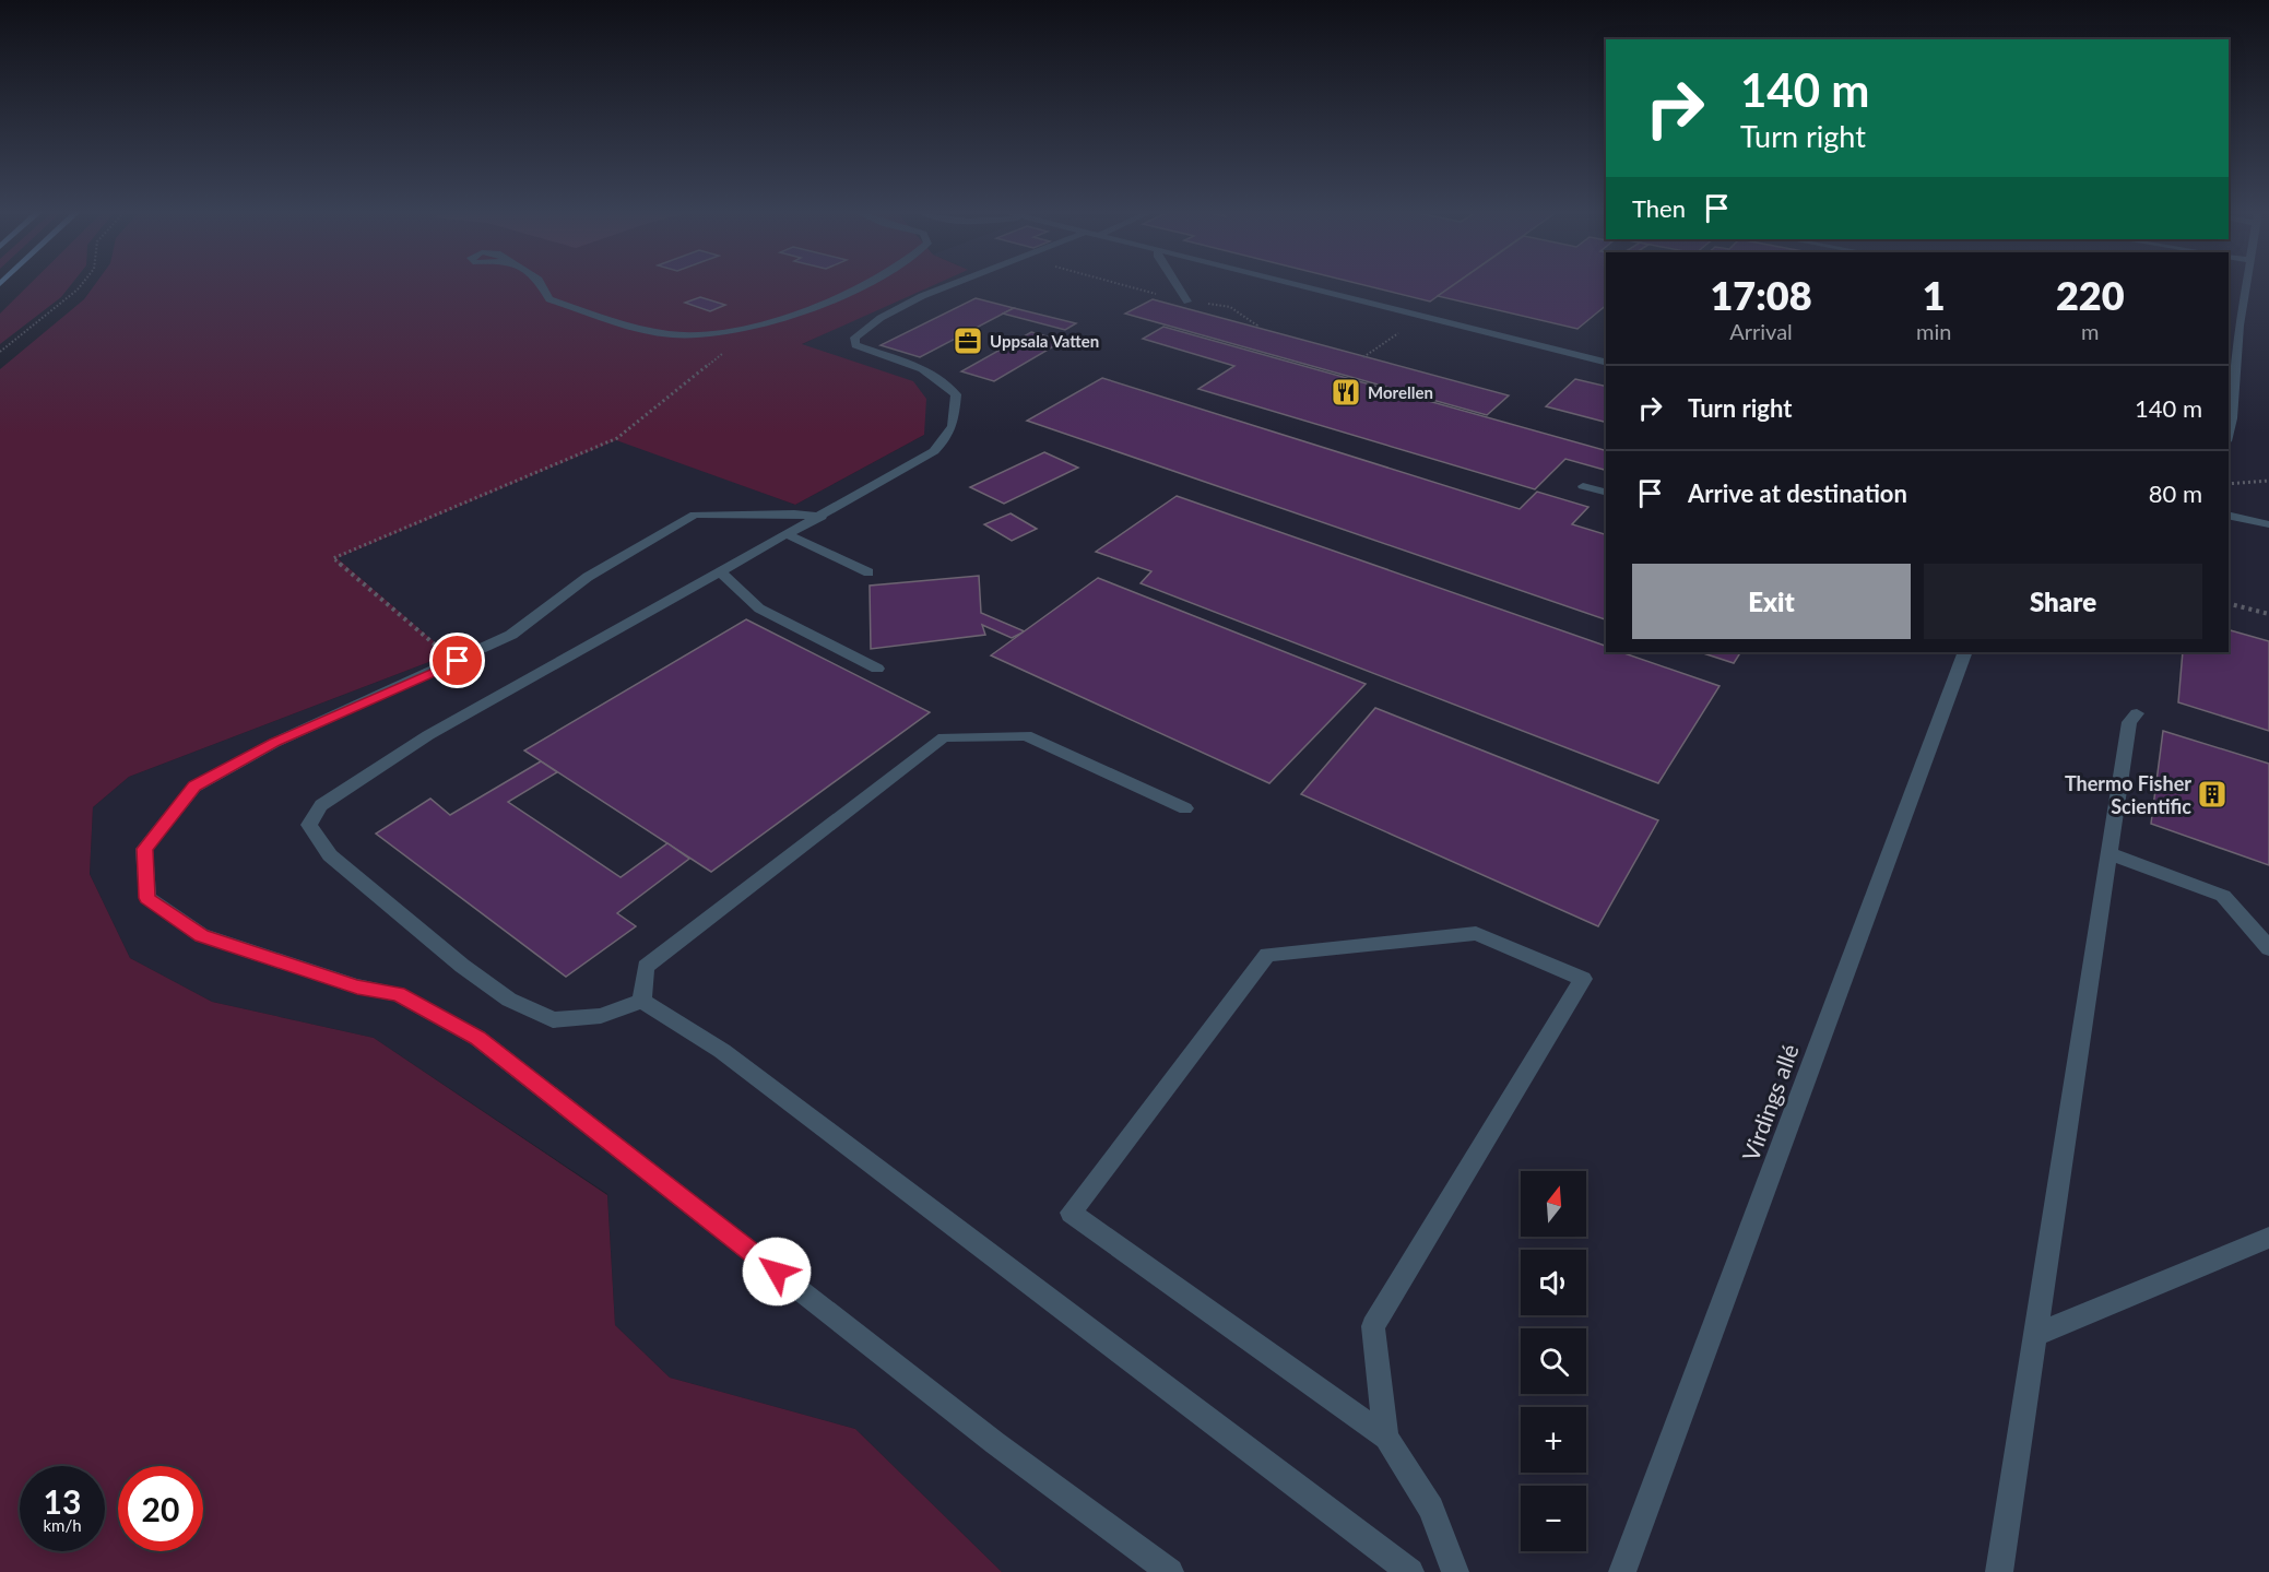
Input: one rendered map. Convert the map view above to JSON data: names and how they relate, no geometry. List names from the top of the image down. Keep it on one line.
{"streets":{"lane":["Virdings allé"]},"places":{"office":["Uppsala Vatten"],"restaurant":["Morellen"],"building":["Thermo Fisher Scientific"]},"north":"top","page":{"turn":["140 m","Turn right"],"then":"Then","eta":["17:08","Arrival","1","min","220","m"],"list":[{"name":"Turn right","value":"140 m"},{"name":"Arrive at destination","value":"80 m"}],"buttons":["Exit","Share"],"map_buttons":["+","−"],"speed":"13 km/h","limit":"20"}}
